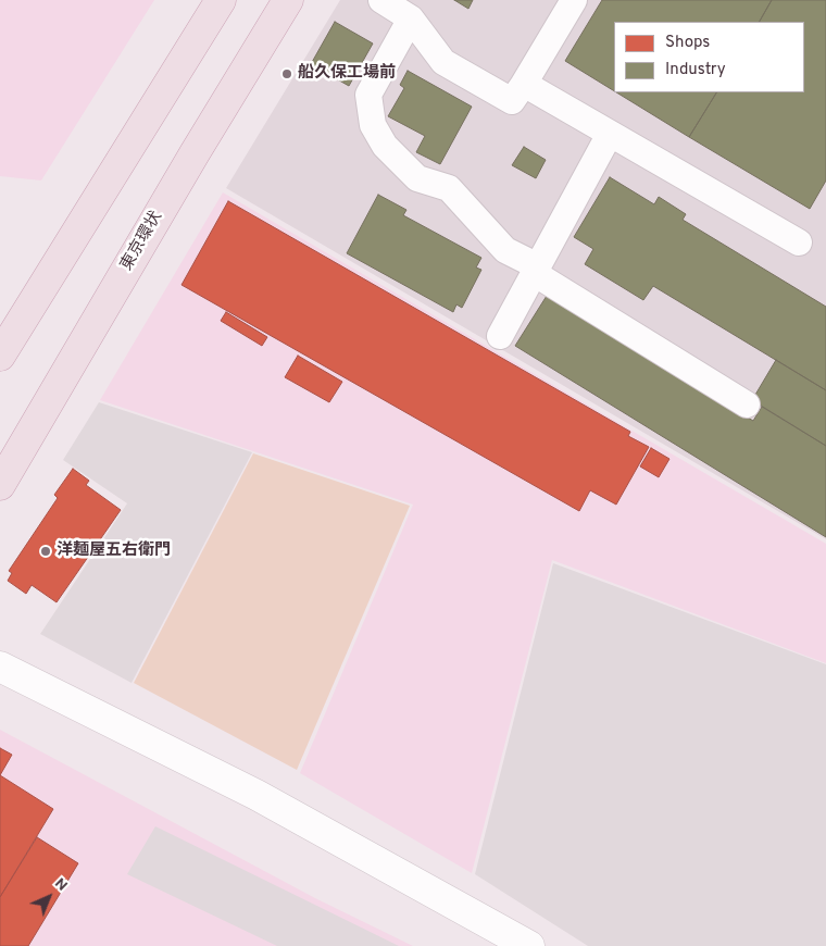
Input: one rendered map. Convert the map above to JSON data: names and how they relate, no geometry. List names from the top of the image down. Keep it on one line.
{"streets":{"highway":["東京環状"]},"places":["船久保工場前","洋麺屋五右衛門"],"legend":["Shops","Industry"],"north":"top right"}
